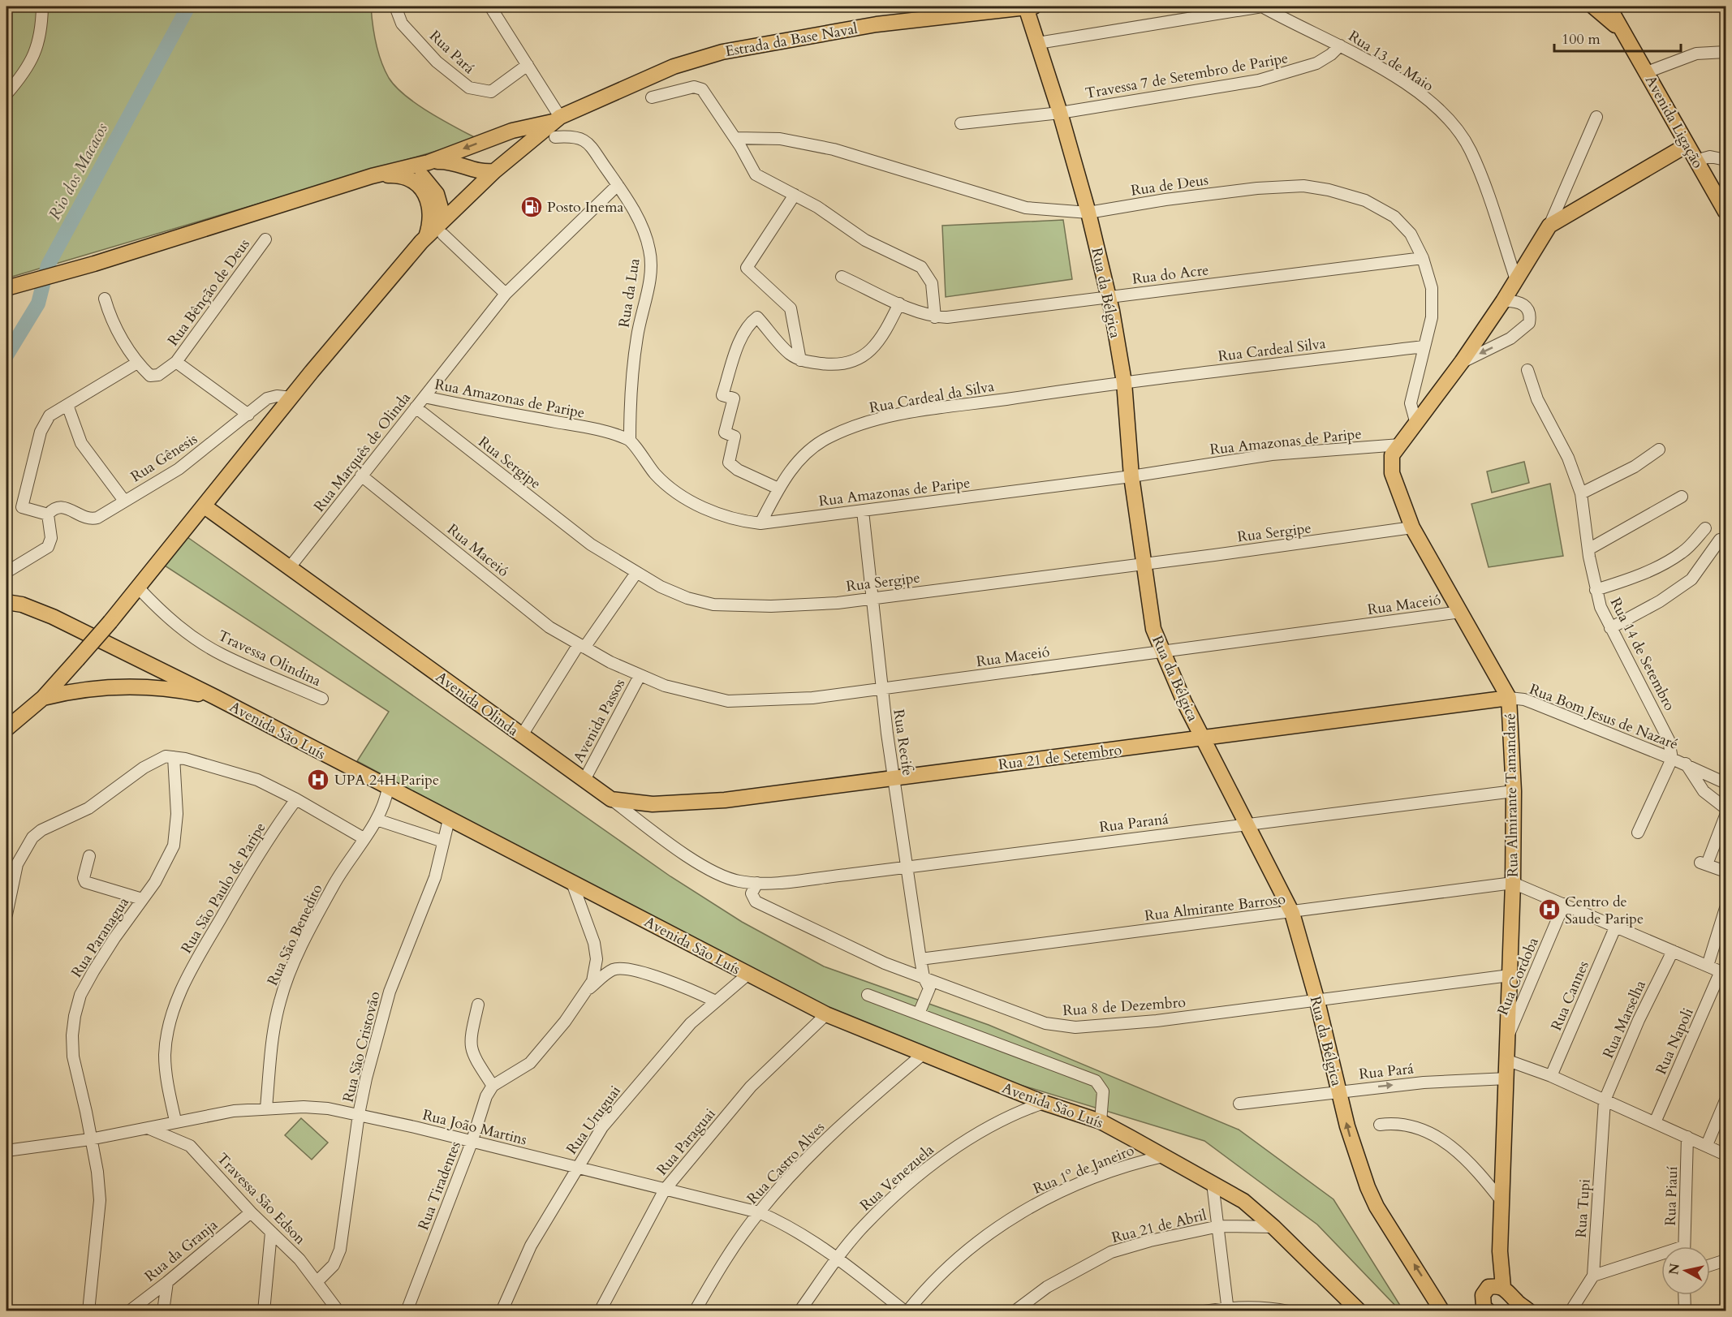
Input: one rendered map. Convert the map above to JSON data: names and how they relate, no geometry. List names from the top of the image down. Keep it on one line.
{"streets":{"main road":["Estrada da Base Naval","Avenida Ligação","Rua da Bélgica","Avenida Olinda","Avenida São Luís","Rua 21 de Setembro","Rua Almirante Tamandaré"],"street":["Rua Pará","Rua 13 de Maio","Travessa 7 de Setembro de Paripe","Rua de Deus","Rua do Acre","Rua Bênção de Deus","Rua da Lua","Rua Cardeal Silva","Rua Cardeal da Silva","Rua Amazonas de Paripe","Rua Marquês de Olinda","Rua Gênesis","Rua Sergipe","Rua Maceió","Rua 14 de Setembro","Travessa Olindina","Rua Bom Jesus de Nazaré","Avenida Passos","Rua Recife","Rua Paraná","Rua São Paulo de Paripe","Rua Almirante Barroso","Rua São Benedito","Rua Paranagua","Rua Cordoba","Rua Cannes","Rua 8 de Dezembro","Rua Marselha","Rua Napoli","Rua São Cristovão","Rua Uruguai","Rua João Martins","Rua Paraguai","Rua Castro Alves","Rua 1º de Janeiro","Rua Venezuela","Rua Tiradentes","Rua Piauí","Travessa São Edson","Rua Tupi","Rua 21 de Abril","Rua da Granja"]},"crossings":[["Estrada da Base Naval","Rua da Bélgica"],["Rua Pará","Rua da Bélgica"],["Rua Pará","Rua Almirante Tamandaré"],["Rua 13 de Maio","Travessa 7 de Setembro de Paripe"],["Rua 13 de Maio","Rua Almirante Tamandaré"],["Travessa 7 de Setembro de Paripe","Rua da Bélgica"],["Avenida Ligação","Rua Almirante Tamandaré"],["Rua de Deus","Rua do Acre"],["Rua de Deus","Rua da Bélgica"],["Rua de Deus","Rua Cardeal Silva"],["Rua de Deus","Rua Almirante Tamandaré"],["Rua do Acre","Rua da Bélgica"],["Rua da Lua","Rua Amazonas de Paripe"],["Rua da Lua","Rua Marquês de Olinda"],["Rua da Bélgica","Rua Cardeal Silva"],["Rua da Bélgica","Rua Cardeal da Silva"],["Rua da Bélgica","Rua Amazonas de Paripe"],["Rua da Bélgica","Rua Sergipe"],["Rua da Bélgica","Rua Maceió"],["Rua da Bélgica","Rua 21 de Setembro"],["Rua da Bélgica","Rua Paraná"],["Rua da Bélgica","Rua Almirante Barroso"],["Rua da Bélgica","Rua 8 de Dezembro"],["Rua Cardeal Silva","Rua Cardeal da Silva"],["Rua Cardeal da Silva","Rua Amazonas de Paripe"],["Rua Amazonas de Paripe","Rua Marquês de Olinda"],["Rua Amazonas de Paripe","Rua Recife"],["Rua Amazonas de Paripe","Rua Almirante Tamandaré"],["Rua Marquês de Olinda","Rua Sergipe"],["Rua Marquês de Olinda","Rua Maceió"],["Rua Marquês de Olinda","Avenida Olinda"],["Rua Sergipe","Rua Recife"],["Rua Sergipe","Rua Almirante Tamandaré"],["Rua Maceió","Avenida Passos"],["Rua Maceió","Rua Recife"],["Rua Maceió","Rua Almirante Tamandaré"],["Rua 14 de Setembro","Rua Bom Jesus de Nazaré"],["Avenida Olinda","Avenida Passos"],["Avenida Olinda","Rua 21 de Setembro"],["Avenida Olinda","Rua Paraná"],["Avenida Olinda","Rua 8 de Dezembro"],["Rua Bom Jesus de Nazaré","Rua 21 de Setembro"],["Rua Bom Jesus de Nazaré","Rua Almirante Tamandaré"],["Avenida São Luís","Rua São Benedito"],["Avenida São Luís","Rua São Cristovão"],["Avenida São Luís","Rua Uruguai"],["Avenida São Luís","Rua Paraguai"],["Avenida São Luís","Rua Castro Alves"],["Avenida São Luís","Rua 1º de Janeiro"],["Avenida São Luís","Rua Venezuela"],["Avenida São Luís","Rua 21 de Abril"],["Rua Recife","Rua 21 de Setembro"],["Rua Recife","Rua Paraná"],["Rua Recife","Rua Almirante Barroso"],["Rua Recife","Rua 8 de Dezembro"],["Rua 21 de Setembro","Rua Almirante Tamandaré"],["Rua Almirante Tamandaré","Rua Paraná"],["Rua Almirante Tamandaré","Rua Almirante Barroso"],["Rua Almirante Tamandaré","Rua Cordoba"],["Rua Almirante Tamandaré","Rua 8 de Dezembro"],["Rua Paraná","Rua 8 de Dezembro"],["Rua São Paulo de Paripe","Rua João Martins"],["Rua São Benedito","Rua João Martins"],["Rua Paranagua","Rua João Martins"],["Rua Marselha","Rua Tupi"],["Rua São Cristovão","Rua João Martins"],["Rua São Cristovão","Travessa São Edson"],["Rua Uruguai","Rua João Martins"],["Rua João Martins","Rua Paraguai"],["Rua João Martins","Rua Castro Alves"],["Rua João Martins","Rua 1º de Janeiro"],["Rua João Martins","Rua Venezuela"],["Rua João Martins","Rua Tiradentes"],["Rua João Martins","Travessa São Edson"],["Travessa São Edson","Rua da Granja"]],"one_way":["Rua Pará"],"water":["Rio dos Macacos"],"places":{"fuel station":["Posto Inema"],"hospital":["UPA 24H Paripe","Centro de Saude Paripe"]},"scale_bar":"100 m","north":"left"}
